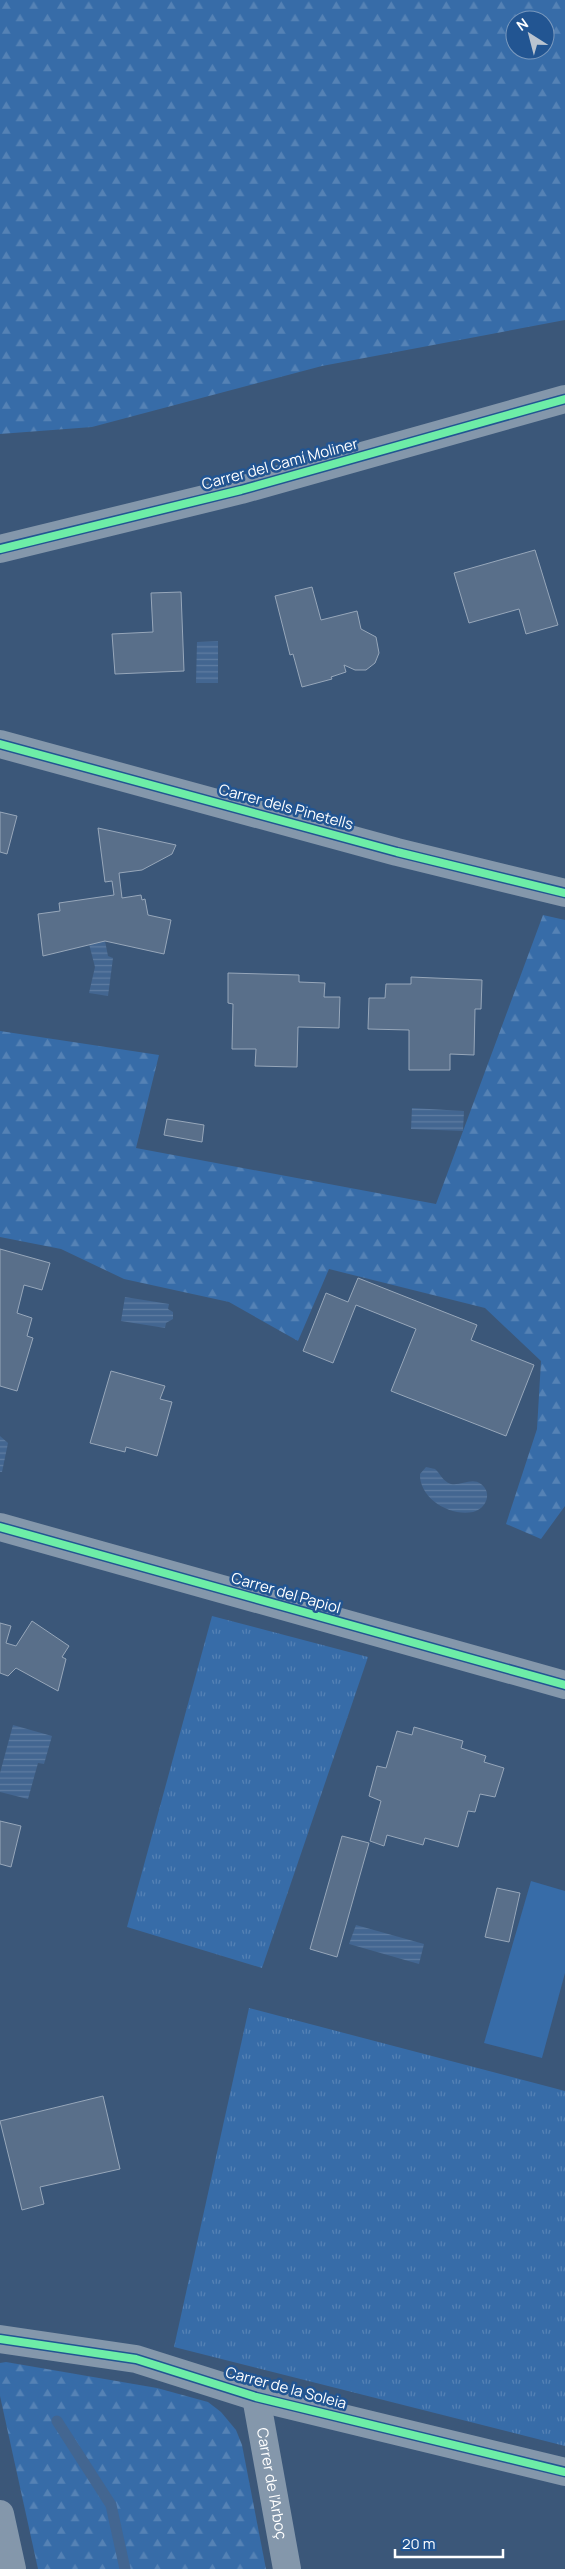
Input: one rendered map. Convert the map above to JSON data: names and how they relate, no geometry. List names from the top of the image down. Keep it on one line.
{"streets":{"street":["Carrer del Camí Moliner","Carrer dels Pinetells","Carrer del Papiol","Carrer de la Soleia","Carrer de l'Arboç"]},"crossings":[["Carrer de la Soleia","Carrer de l'Arboç"]],"scale_bar":"20 m","north":"top left"}
